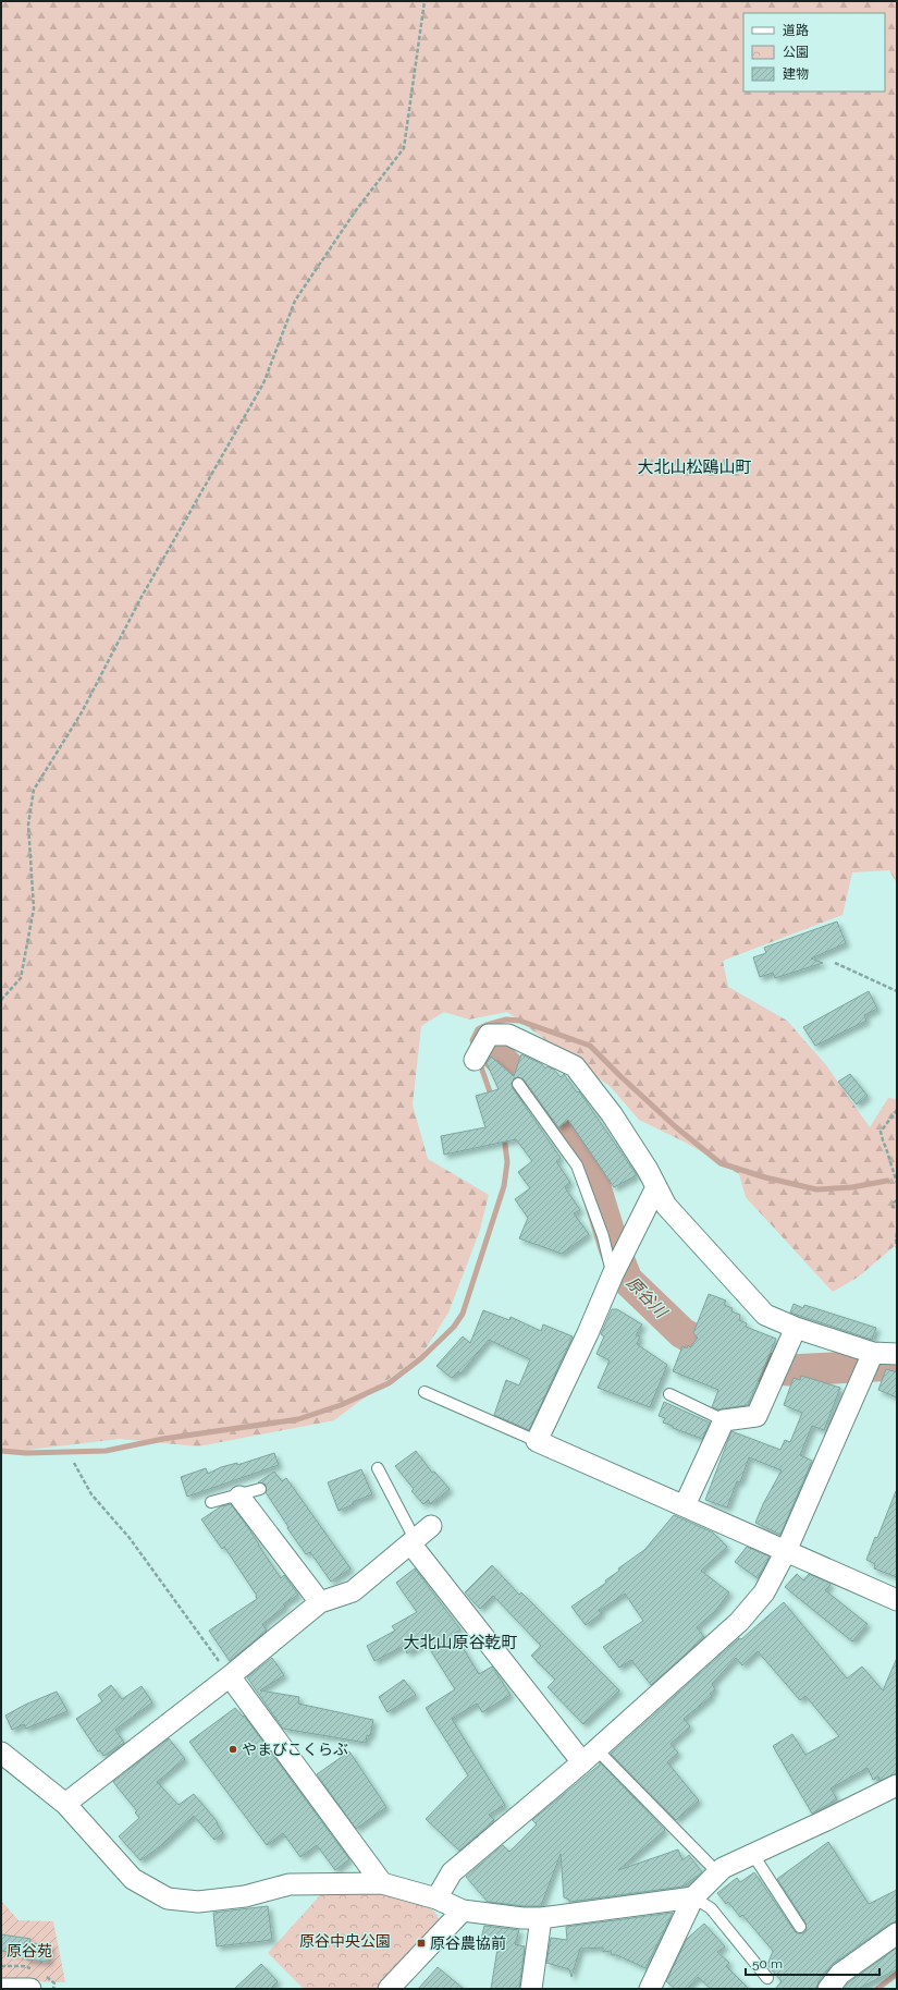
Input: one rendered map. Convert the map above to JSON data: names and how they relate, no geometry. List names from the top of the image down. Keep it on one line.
{"districts":["大北山松鴎山町","大北山原谷乾町"],"water":["原谷川"],"parks":["原谷中央公園","原谷苑"],"places":{"other":["やまびこくらぶ"],"transit":["原谷農協前"]},"legend":["道路","公園","建物"],"scale_bar":"50 m"}
